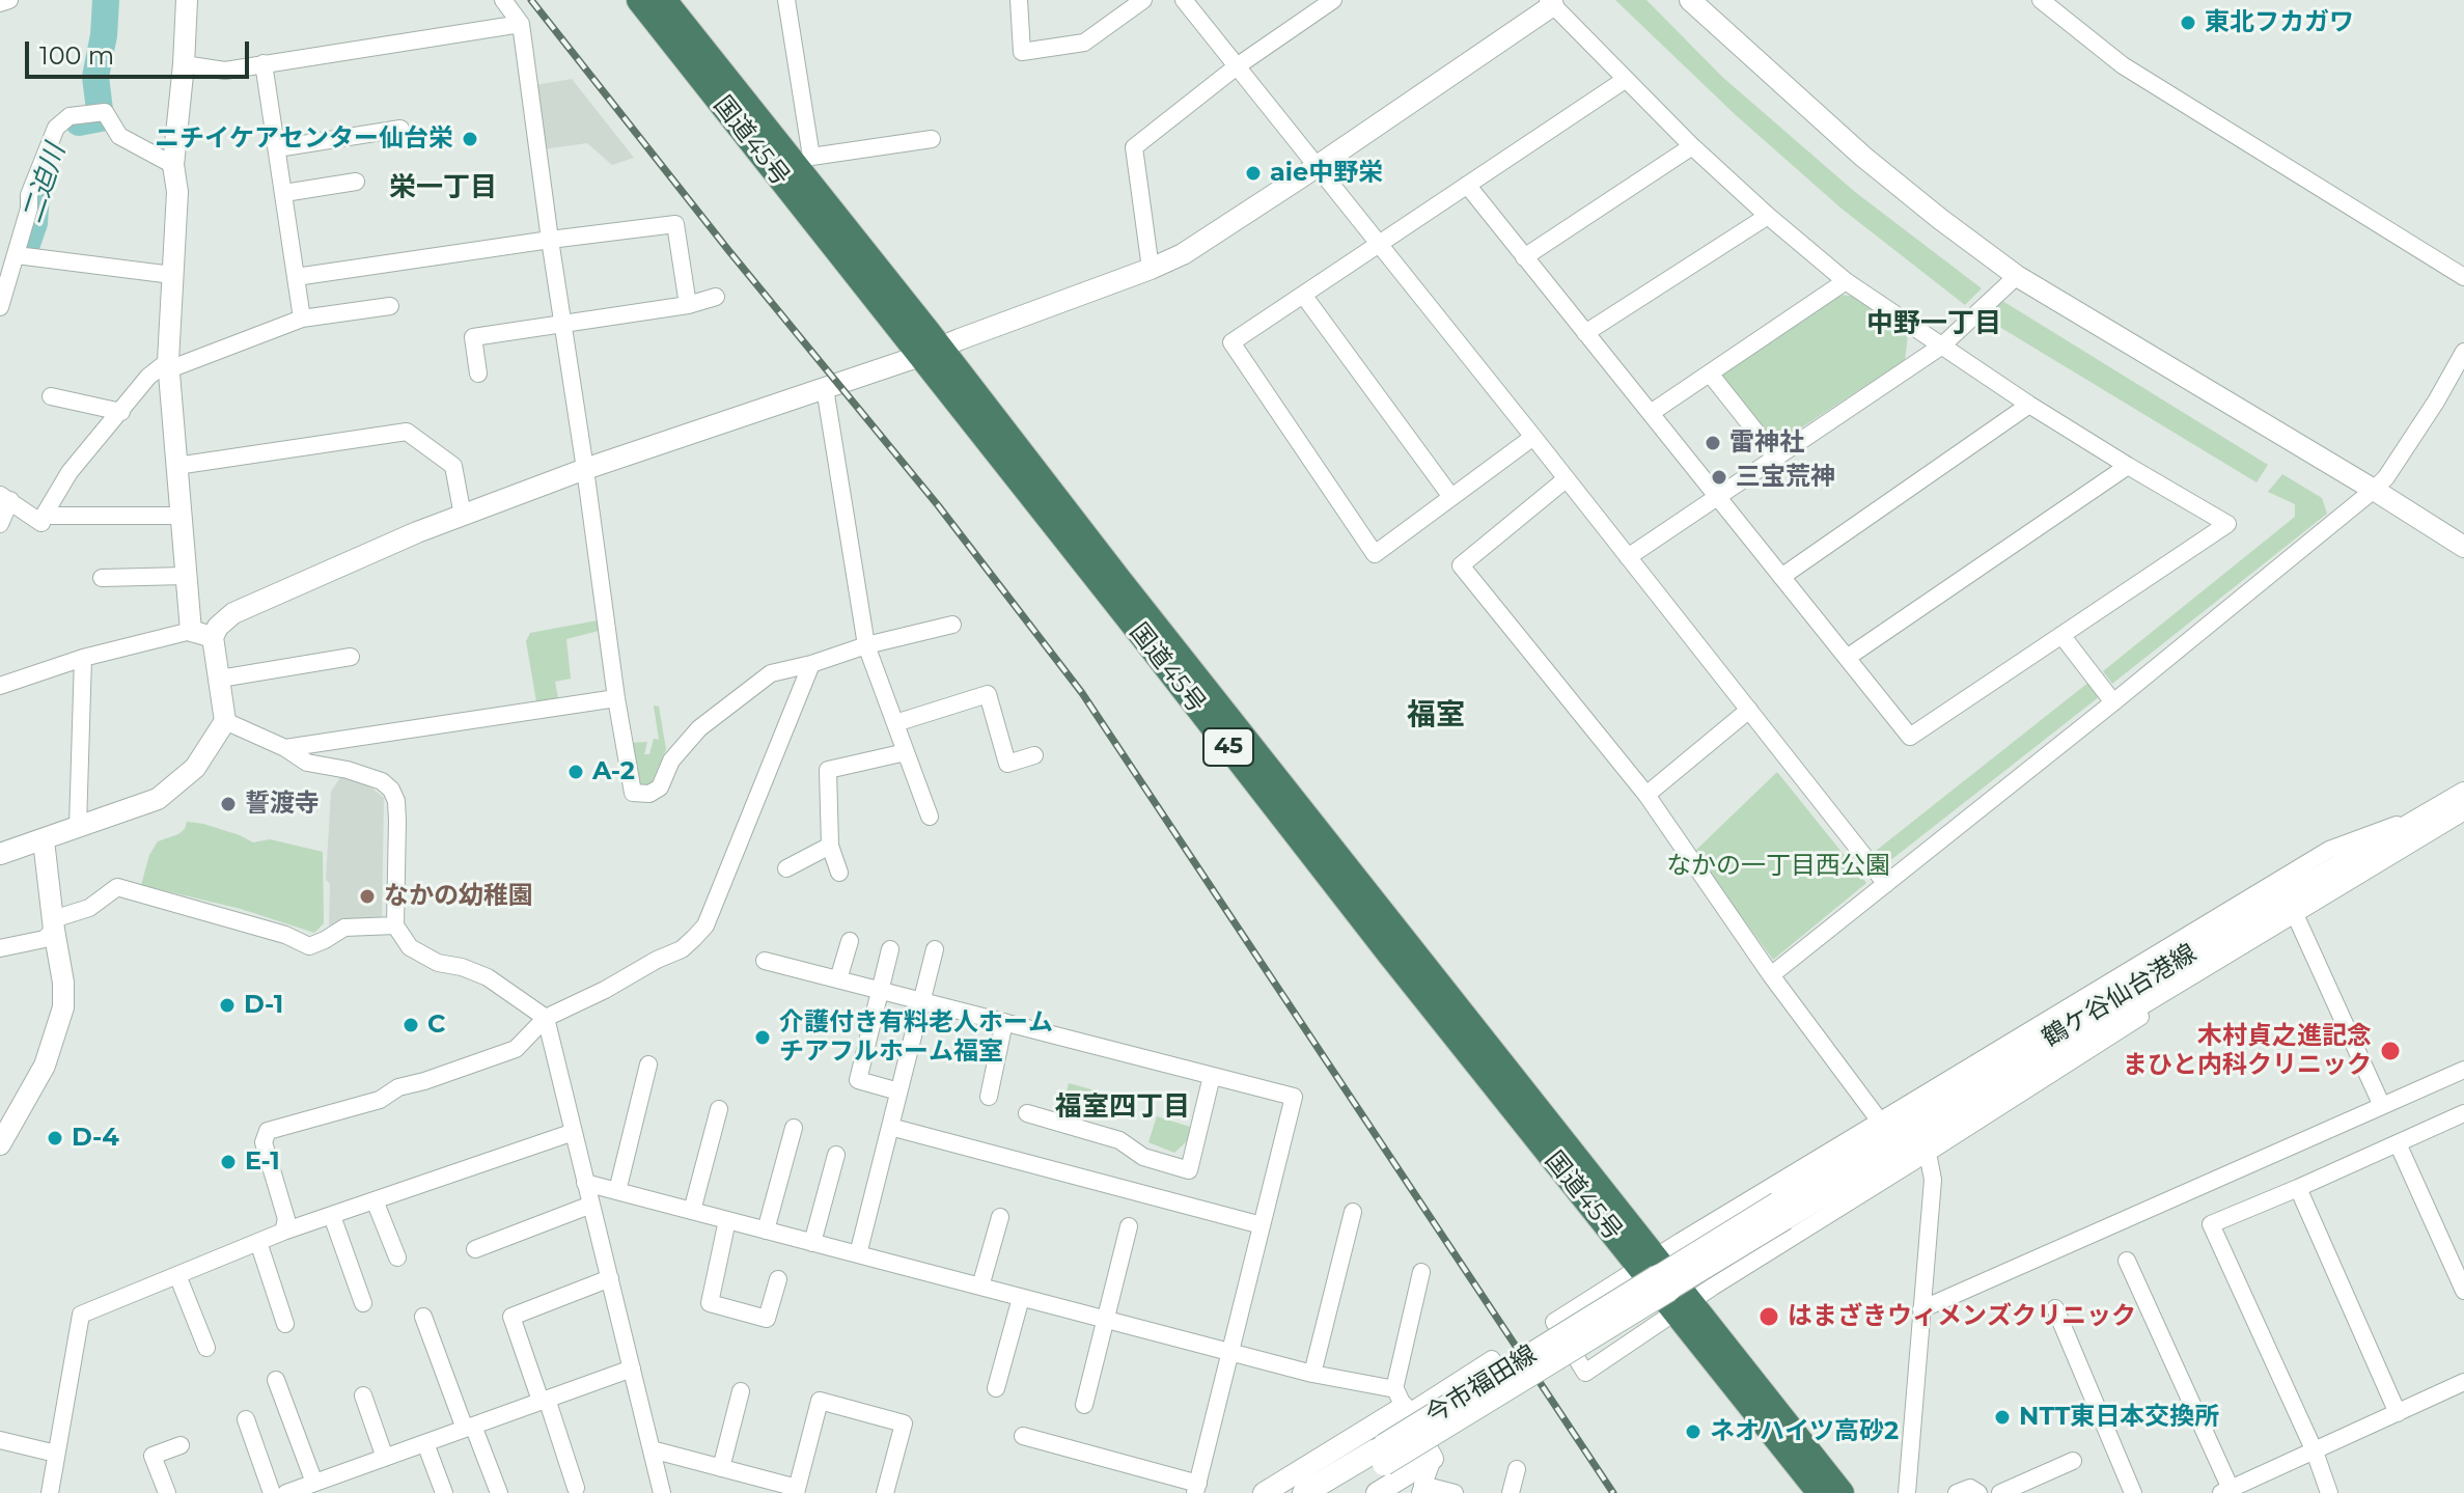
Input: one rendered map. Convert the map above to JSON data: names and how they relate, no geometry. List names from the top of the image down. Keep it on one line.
{"streets":{"highway":["国道45号","45"],"main road":["今市福田線"],"street":["鶴ケ谷仙台港線"]},"crossings":[["国道45号","今市福田線"]],"districts":["栄一丁目","中野一丁目","福室","福室四丁目"],"water":["二迫川"],"parks":["なかの一丁目西公園"],"places":["東北フカガワ","ニチイケアセンター仙台栄","aie中野栄","雷神社","三宝荒神","A-2","誓渡寺","なかの幼稚園","D-1","C","介護付き有料老人ホーム チアフルホーム福室","木村貞之進記念 まひと内科クリニック","D-4","E-1","はまざきウィメンズクリニック","NTT東日本交換所","ネオハイツ高砂2"],"scale_bar":"100 m"}
